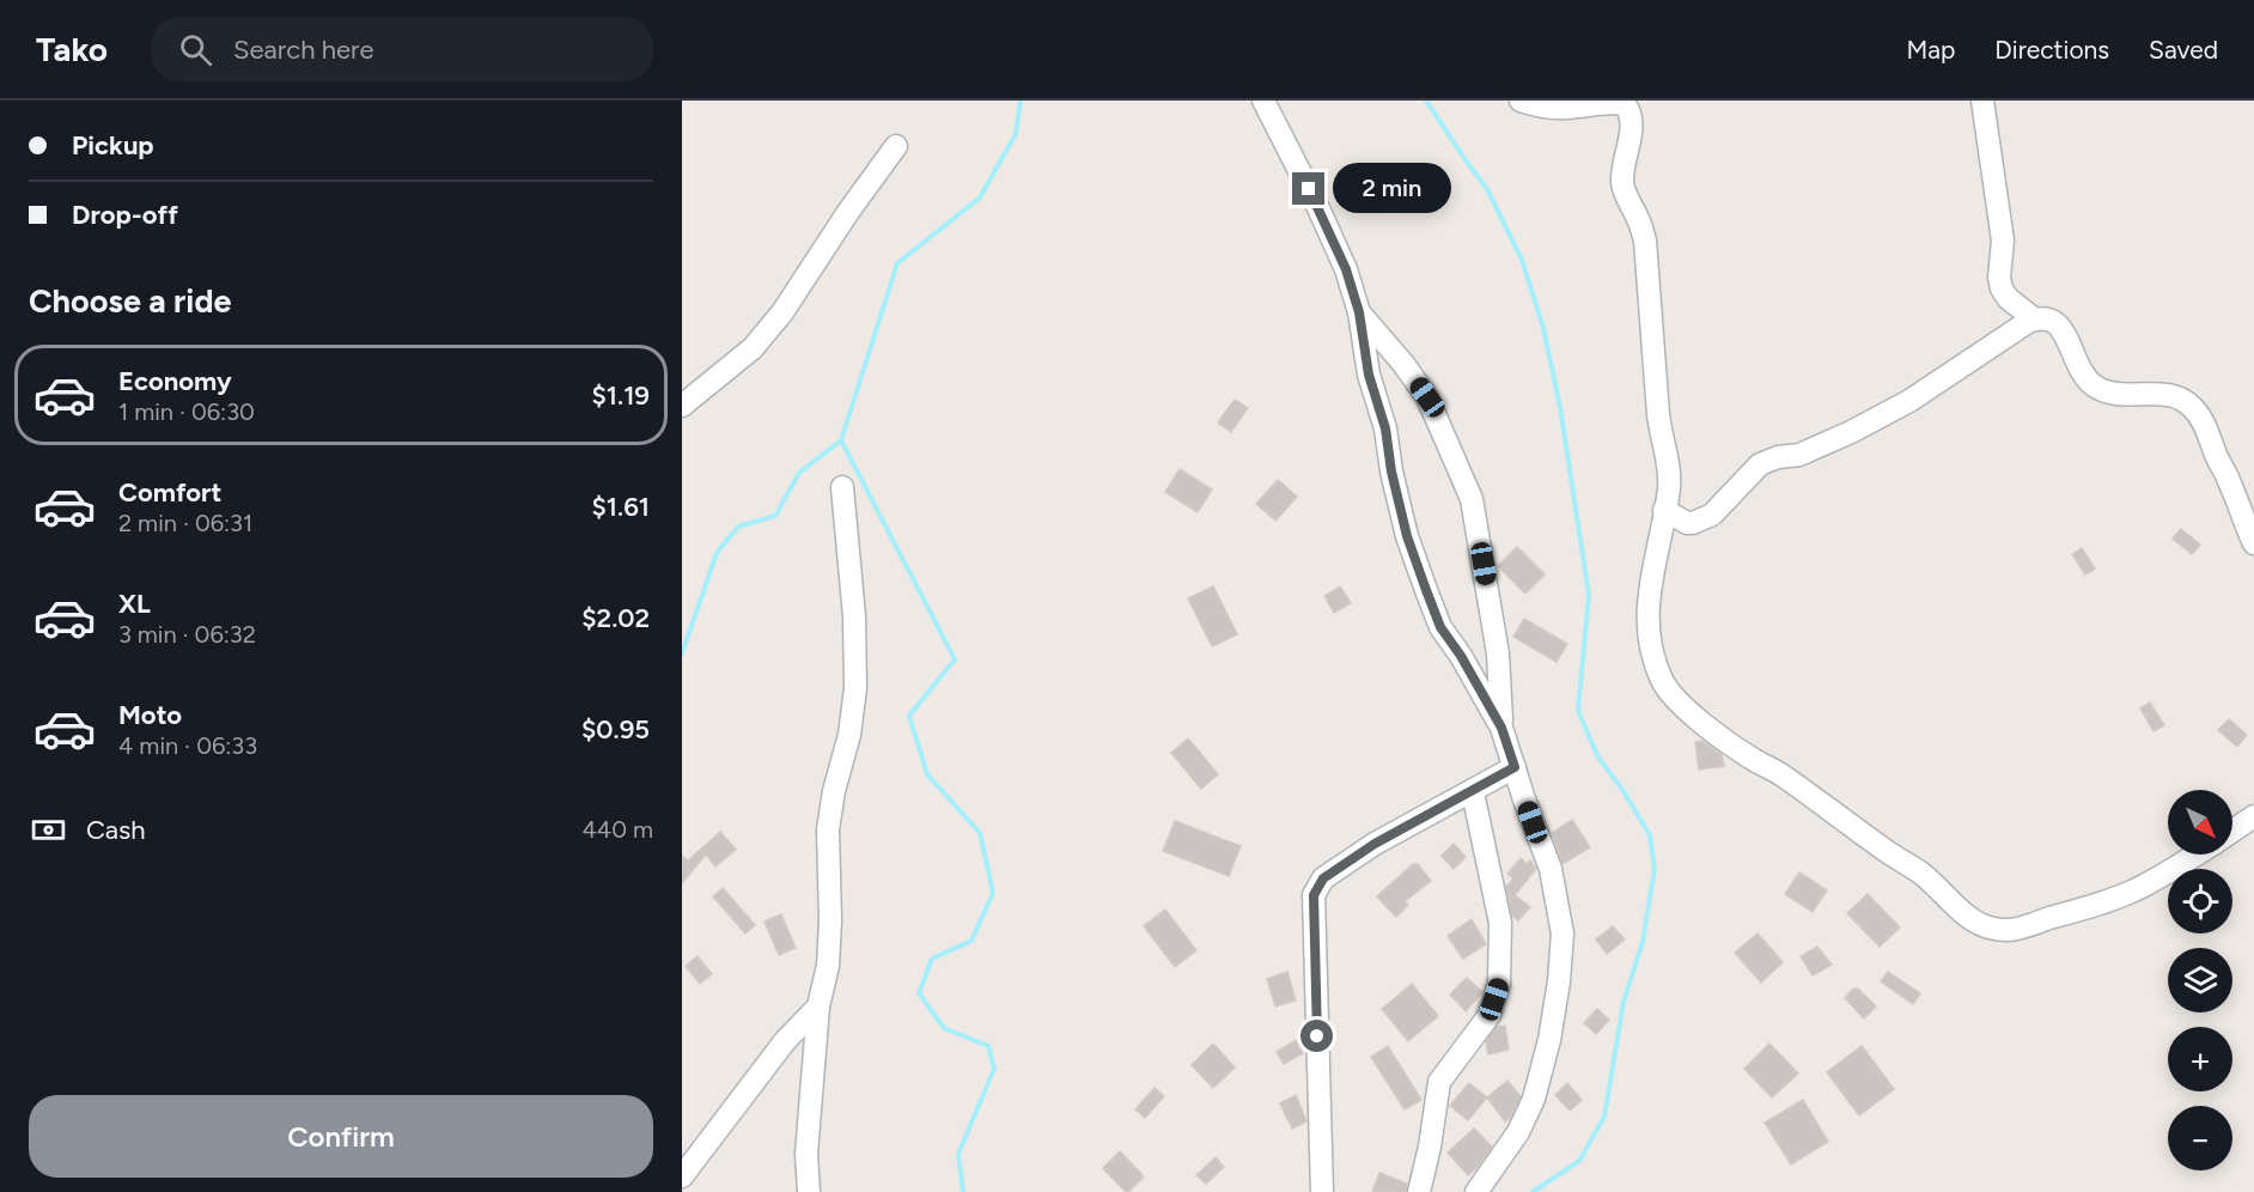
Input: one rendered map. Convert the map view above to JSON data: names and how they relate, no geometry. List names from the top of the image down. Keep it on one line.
{"north":"bottom right","page":{"header":"Tako","search":"Search here","nav":["Map","Directions","Saved"],"banner":["Pickup","Drop-off"],"bubble":"2 min","heading":"Choose a ride","list":[{"name":"Economy","note":"1 min · 06:30","value":"$1.19"},{"name":"Comfort","note":"2 min · 06:31","value":"$1.61"},{"name":"XL","note":"3 min · 06:32","value":"$2.02"},{"name":"Moto","note":"4 min · 06:33","value":"$0.95"}],"pay":["Cash","440 m"],"map_buttons":["+","−"],"buttons":"Confirm"}}
